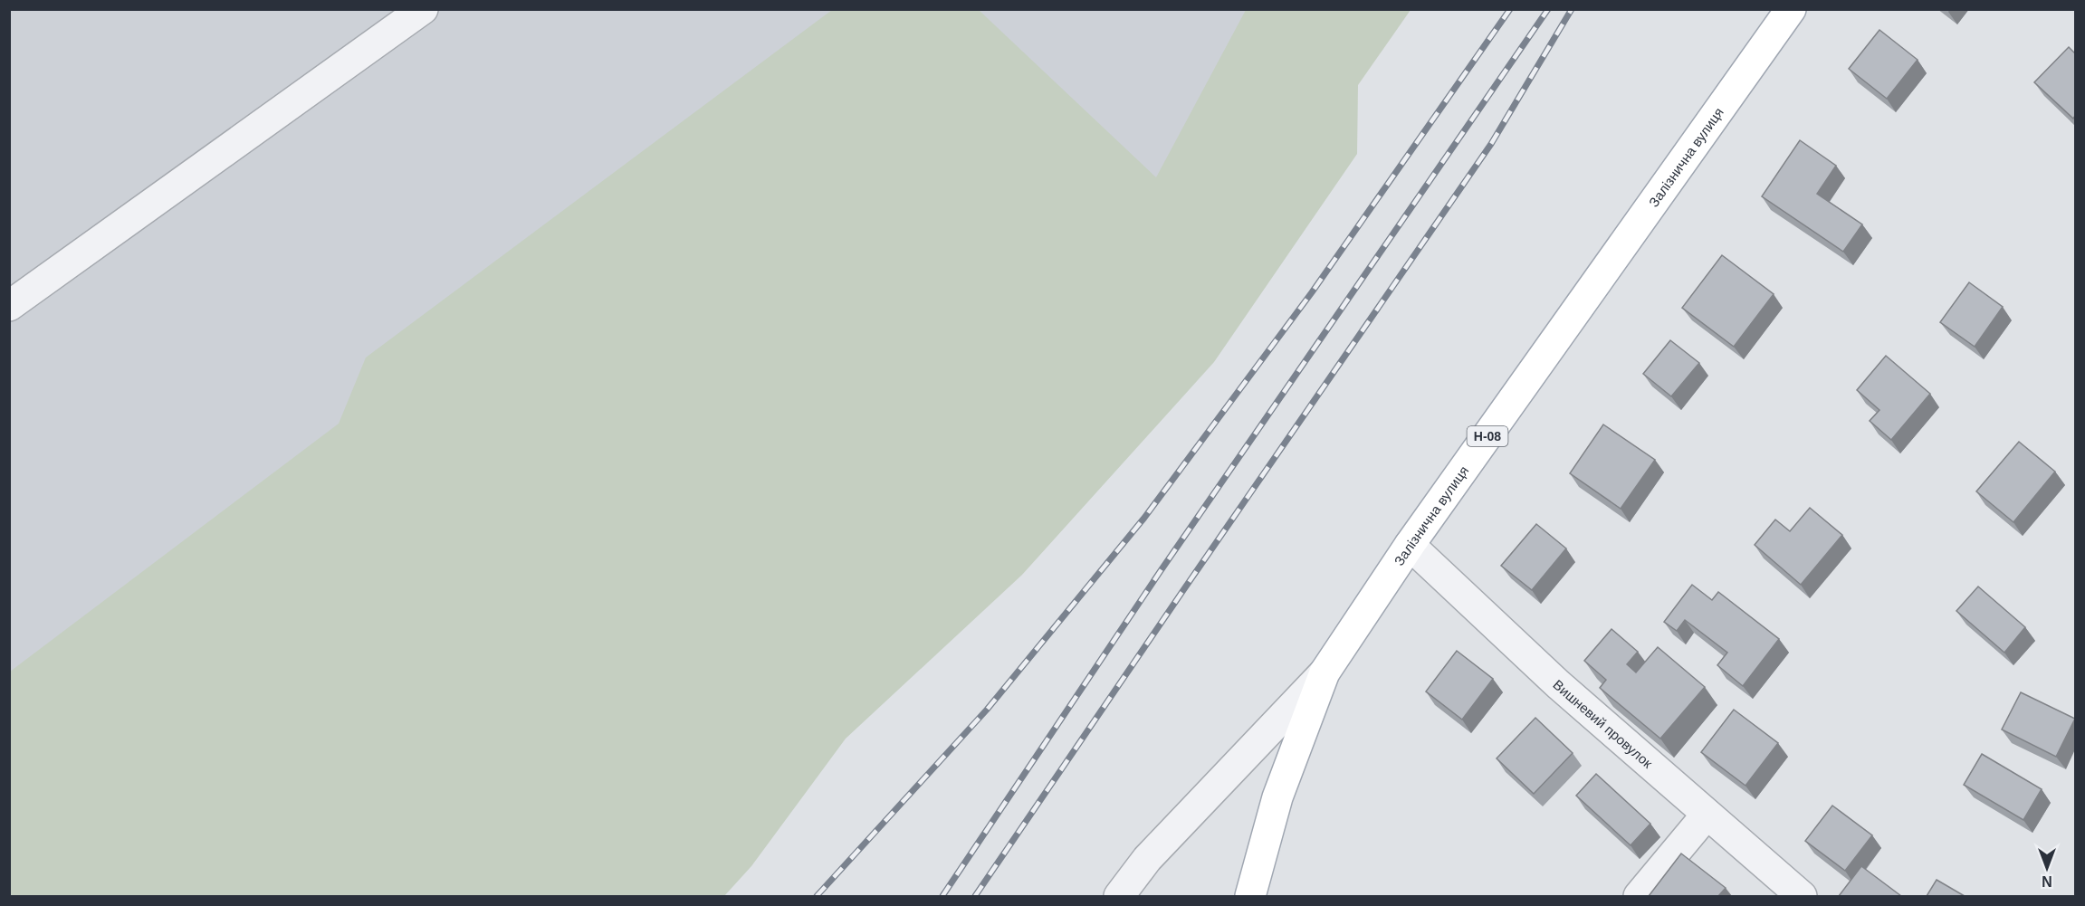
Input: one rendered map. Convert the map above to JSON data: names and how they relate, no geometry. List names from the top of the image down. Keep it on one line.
{"streets":{"main road":["Залізнична вулиця","Н-08"],"street":["Вишневий провулок"]},"crossings":[["Залізнична вулиця","Вишневий провулок"]],"north":"bottom"}
